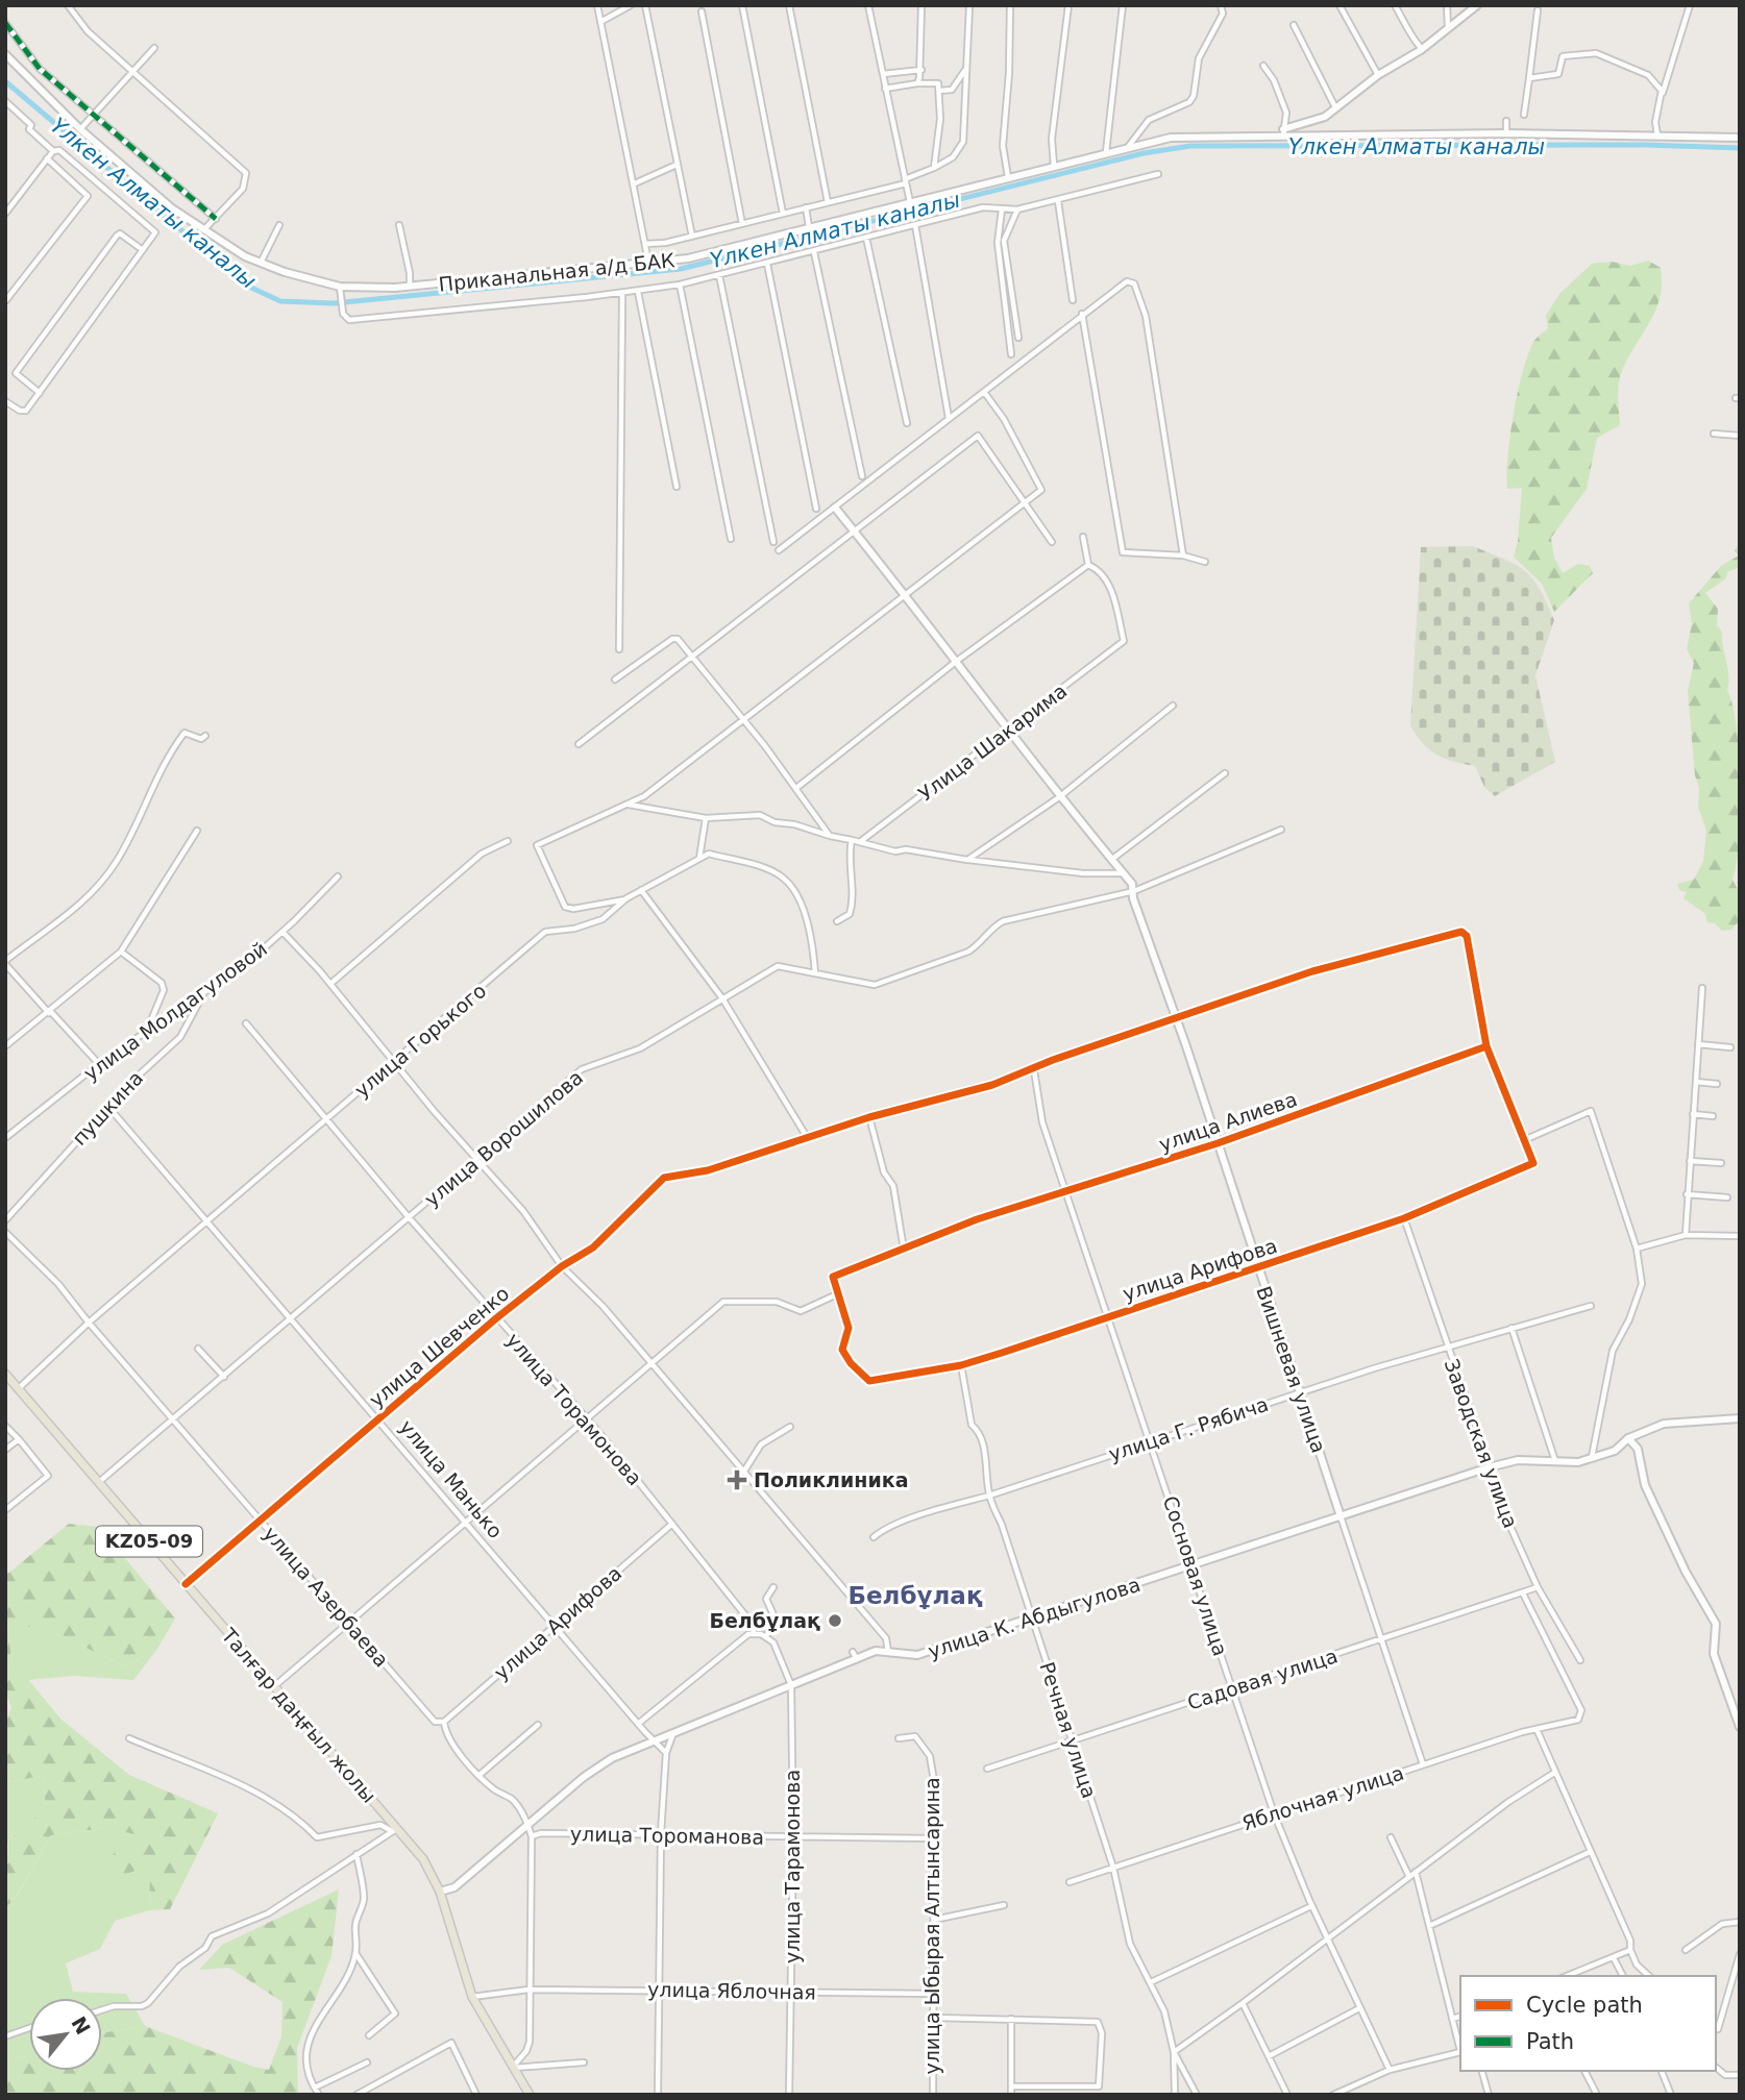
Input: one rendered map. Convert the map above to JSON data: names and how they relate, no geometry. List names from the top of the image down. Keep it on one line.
{"streets":{"main road":["KZ05-09","Талғар даңғыл жолы"],"street":["Приканальная а/д БАК","Улица Шакарима","улица Молдагуловой","улица Горького","пушкина","улица Алиева","улица Ворошилова","улица Арифова","улица Шевченко","Вишневая улица","улица Торамонова","улица Г. Рябича","Заводская улица","улица Манько","Сосновая улица","улица Азербаева","улица К. Абдыгулова","Садовая улица","Речная улица","Яблочная улица","улица Тороманова","улица Тарамонова","улица Ыбырая Алтынсарина","улица Яблочная"]},"crossings":[["Улица Шакарима","Вишневая улица"],["улица Молдагуловой","пушкина"],["улица Горького","улица Торамонова"],["улица Горького","улица Манько"],["улица Горького","улица Азербаева"],["улица Горького","Талғар даңғыл жолы"],["пушкина","улица Манько"],["улица Алиева","улица Арифова"],["улица Алиева","улица Шевченко"],["улица Алиева","Вишневая улица"],["улица Алиева","Сосновая улица"],["улица Ворошилова","Вишневая улица"],["улица Ворошилова","улица Торамонова"],["улица Ворошилова","улица Манько"],["улица Ворошилова","улица Азербаева"],["улица Ворошилова","Талғар даңғыл жолы"],["улица Арифова","Вишневая улица"],["улица Арифова","улица Торамонова"],["улица Арифова","Заводская улица"],["улица Арифова","улица Манько"],["улица Арифова","Сосновая улица"],["улица Арифова","улица Азербаева"],["улица Арифова","Речная улица"],["улица Шевченко","Вишневая улица"],["улица Шевченко","улица Торамонова"],["улица Шевченко","улица Манько"],["улица Шевченко","Сосновая улица"],["улица Шевченко","улица Азербаева"],["улица Шевченко","Талғар даңғыл жолы"],["Вишневая улица","улица Г. Рябича"],["Вишневая улица","улица К. Абдыгулова"],["Вишневая улица","Садовая улица"],["Вишневая улица","Яблочная улица"],["улица Г. Рябича","Заводская улица"],["улица Г. Рябича","Сосновая улица"],["улица Г. Рябича","Речная улица"],["Заводская улица","улица К. Абдыгулова"],["Заводская улица","Садовая улица"],["улица Манько","улица К. Абдыгулова"],["Сосновая улица","улица К. Абдыгулова"],["Сосновая улица","Садовая улица"],["Сосновая улица","Яблочная улица"],["улица Азербаева","улица К. Абдыгулова"],["улица Азербаева","улица Тороманова"],["улица К. Абдыгулова","Талғар даңғыл жолы"],["улица К. Абдыгулова","Речная улица"],["улица К. Абдыгулова","улица Тарамонова"],["Садовая улица","Речная улица"],["Садовая улица","Яблочная улица"],["Талғар даңғыл жолы","улица Яблочная"],["Речная улица","Яблочная улица"],["улица Тороманова","улица Тарамонова"],["улица Тороманова","улица Ыбырая Алтынсарина"],["улица Тарамонова","улица Яблочная"],["улица Ыбырая Алтынсарина","улица Яблочная"]],"districts":["Белбұлақ"],"water":["Үлкен Алматы каналы"],"places":{"health":["Поликлиника"],"other":["Белбұлақ"]},"legend":["Cycle path","Path"],"north":"top right"}
